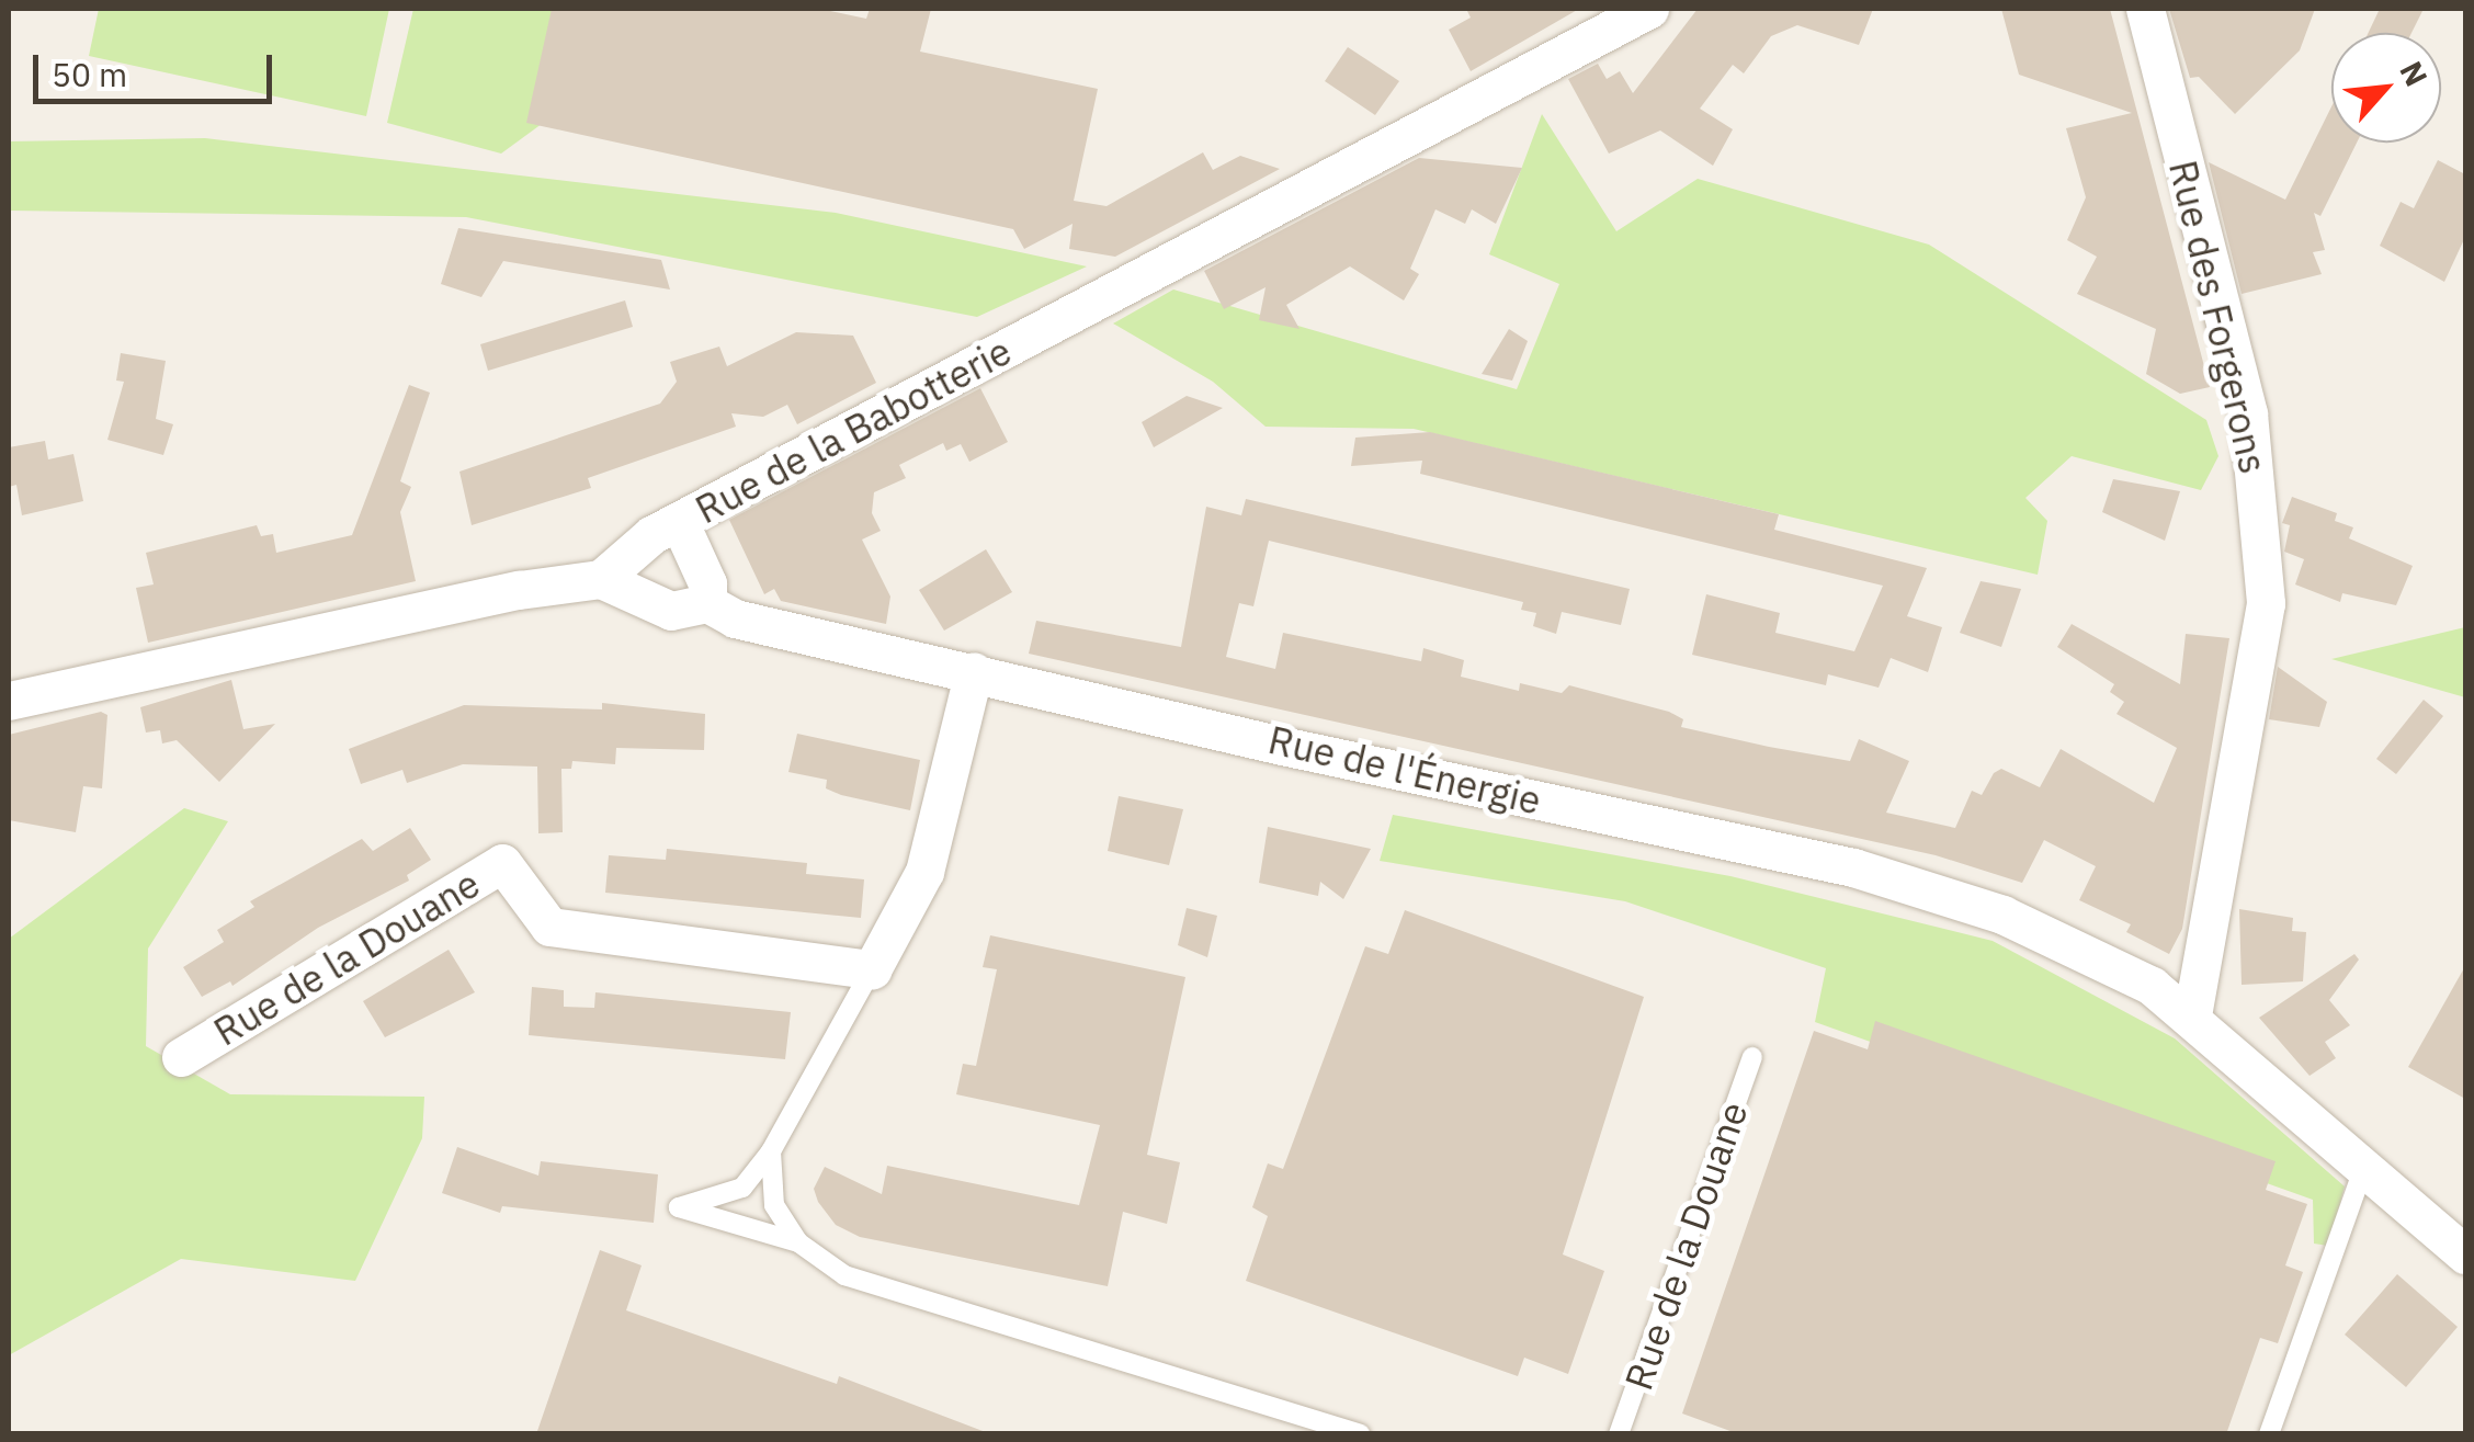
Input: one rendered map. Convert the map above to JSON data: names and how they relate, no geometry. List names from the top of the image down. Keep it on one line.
{"streets":{"street":["Rue des Forgerons","Rue de la Babotterie","Rue de l'Énergie","Rue de la Douane"]},"crossings":[["Rue des Forgerons","Rue de l'Énergie"],["Rue de la Babotterie","Rue de l'Énergie"]],"scale_bar":"50 m","north":"top right"}
